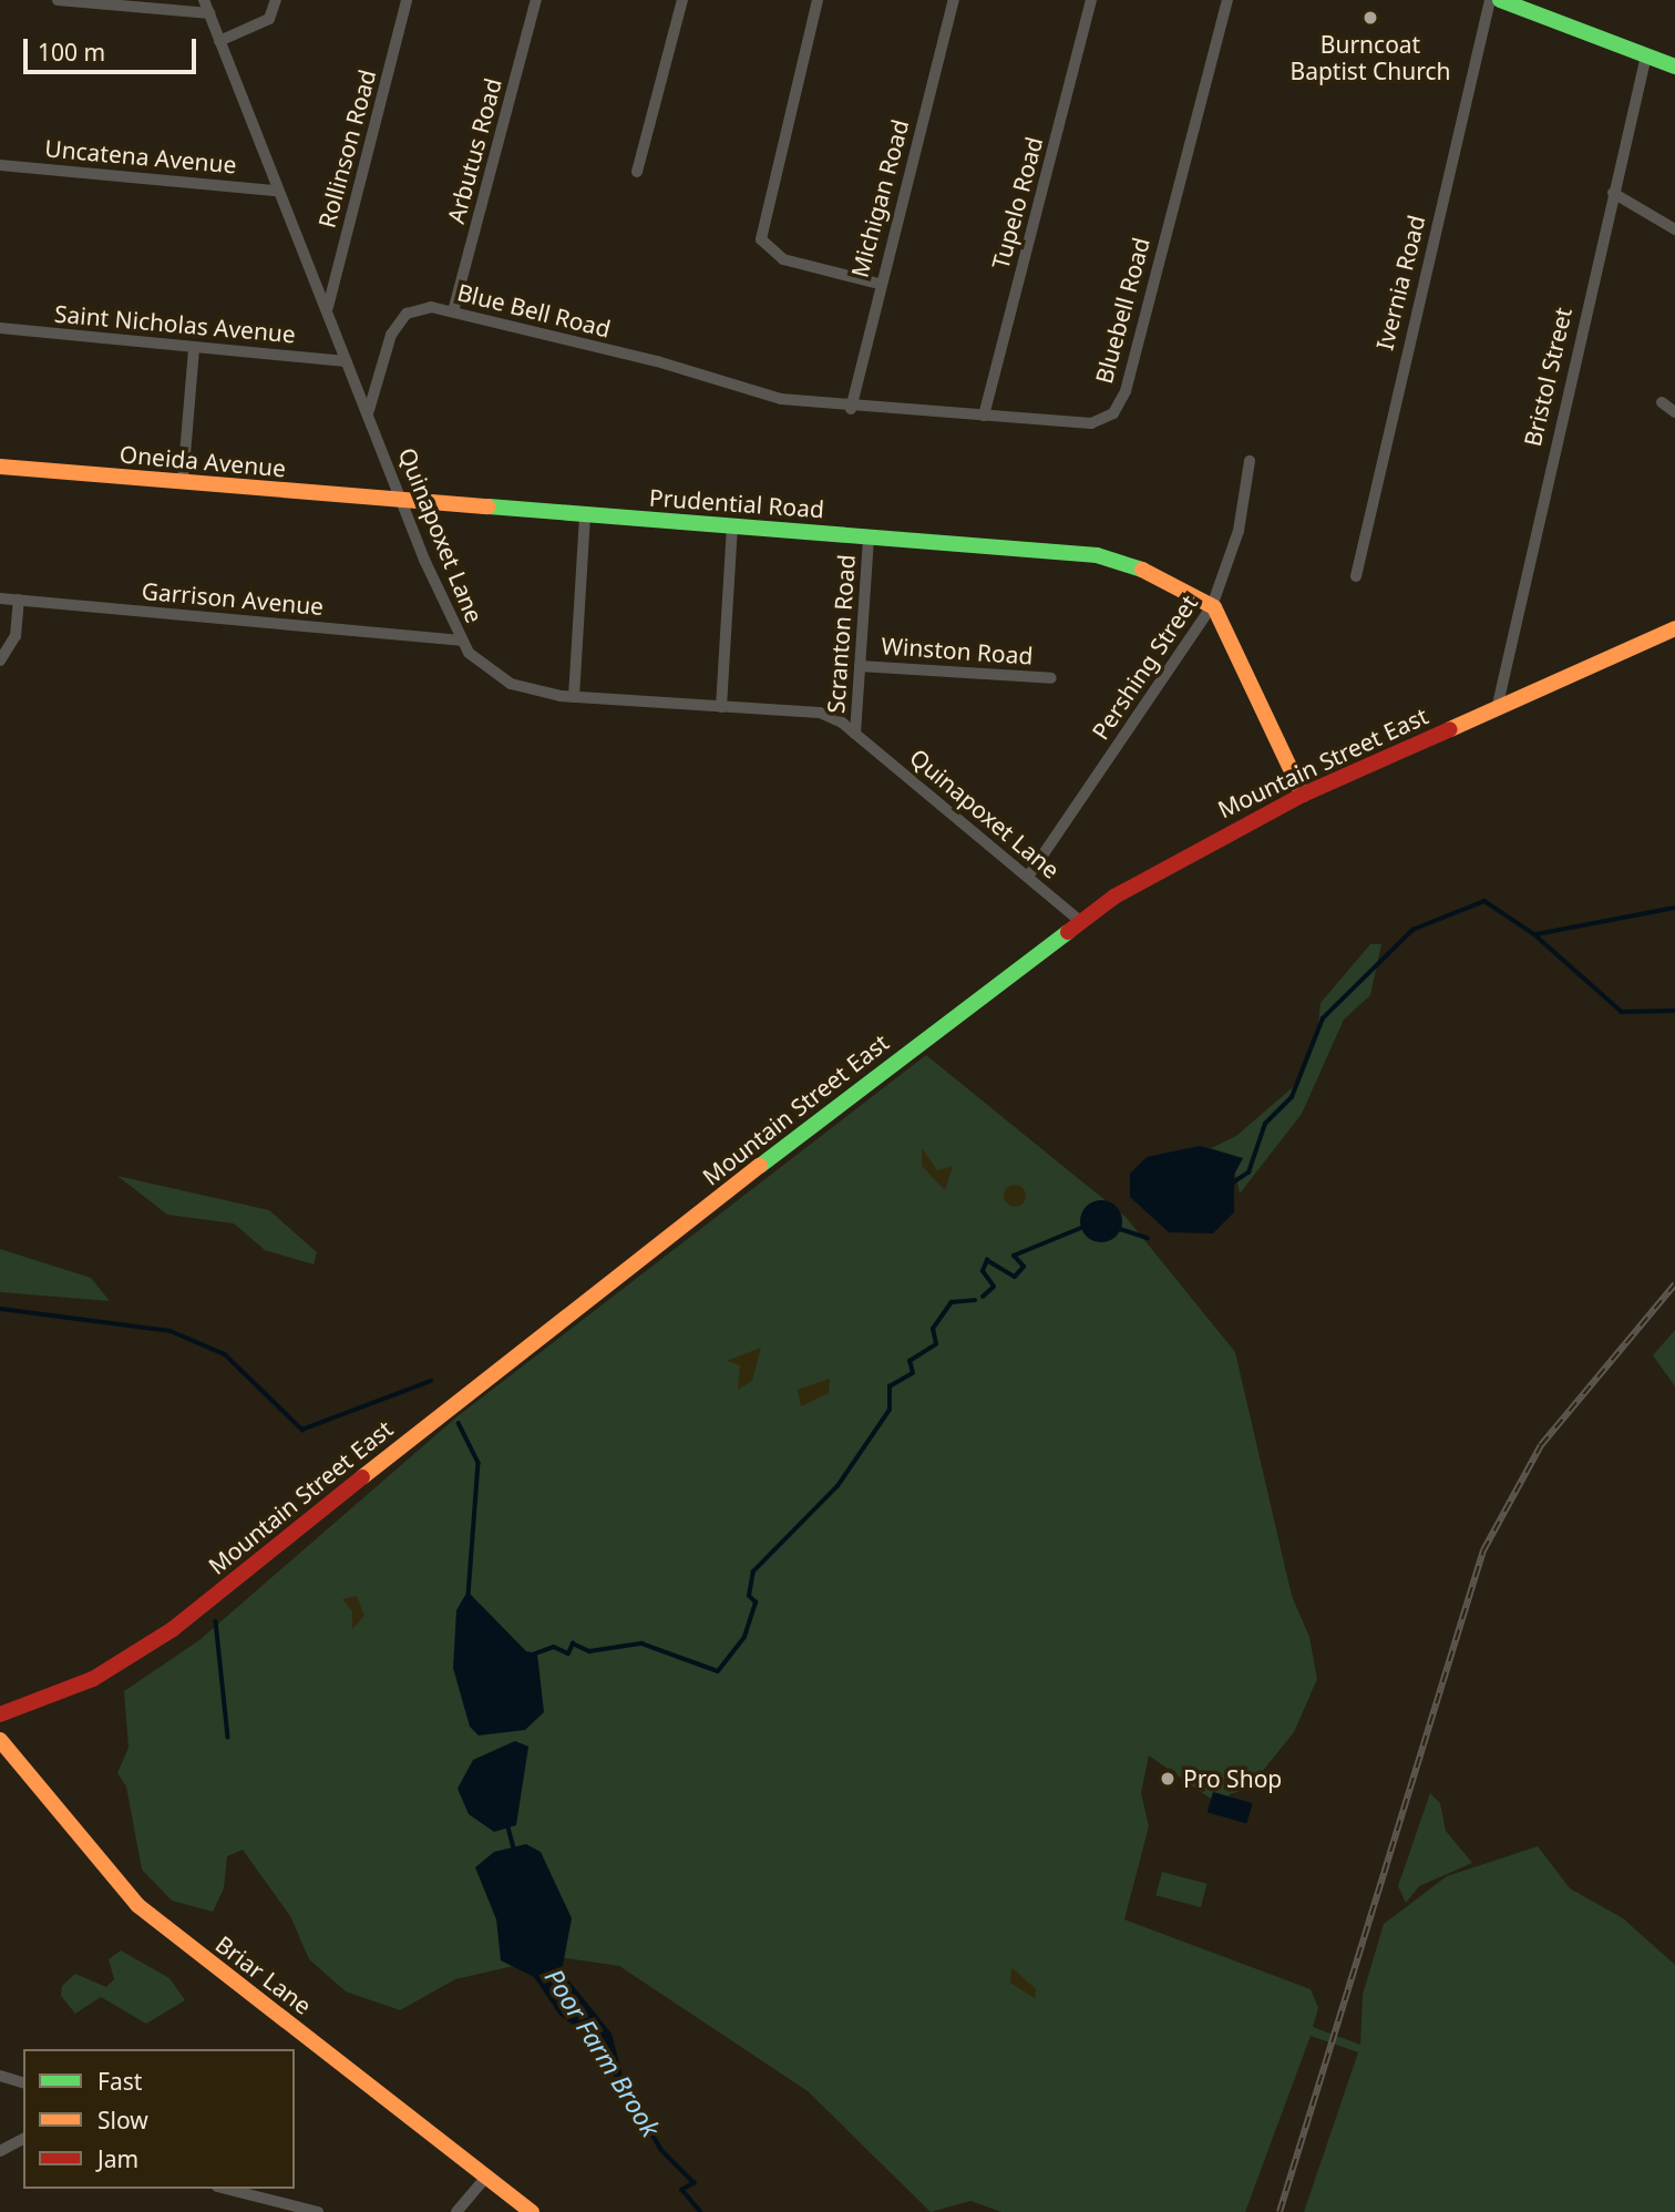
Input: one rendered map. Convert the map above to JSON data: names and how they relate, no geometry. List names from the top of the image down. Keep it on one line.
{"streets":{"main road":["Oneida Avenue","Prudential Road","Mountain Street East","Briar Lane"],"street":["Rollinson Road","Arbutus Road","Uncatena Avenue","Michigan Road","Tupelo Road","Ivernia Road","Blue Bell Road","Bluebell Road","Saint Nicholas Avenue","Bristol Street","Quinapoxet Lane","Garrison Avenue","Scranton Road","Winston Road","Pershing Street"]},"crossings":[["Rollinson Road","Quinapoxet Lane"],["Arbutus Road","Blue Bell Road"],["Uncatena Avenue","Quinapoxet Lane"],["Michigan Road","Bluebell Road"],["Tupelo Road","Bluebell Road"],["Blue Bell Road","Bluebell Road"],["Blue Bell Road","Quinapoxet Lane"],["Saint Nicholas Avenue","Quinapoxet Lane"],["Bristol Street","Mountain Street East"],["Oneida Avenue","Prudential Road"],["Oneida Avenue","Quinapoxet Lane"],["Prudential Road","Quinapoxet Lane"],["Prudential Road","Scranton Road"],["Prudential Road","Pershing Street"],["Quinapoxet Lane","Garrison Avenue"],["Quinapoxet Lane","Scranton Road"],["Quinapoxet Lane","Pershing Street"],["Quinapoxet Lane","Mountain Street East"],["Scranton Road","Winston Road"]],"water":["Poor Farm Brook"],"places":["Burncoat Baptist Church","Pro Shop"],"legend":["Fast","Slow","Jam"],"scale_bar":"100 m"}
